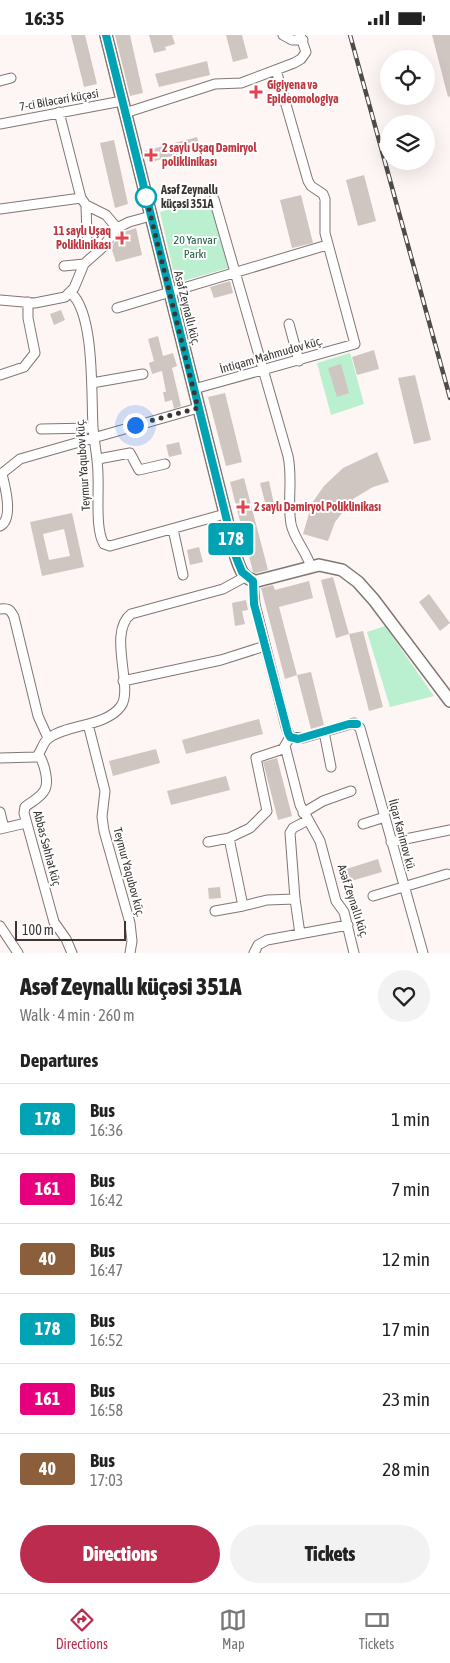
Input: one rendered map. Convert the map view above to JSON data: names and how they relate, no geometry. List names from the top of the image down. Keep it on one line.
{"streets":{"main road":["Asəf Zeynallı küç."],"street":["7-ci Biləcəri küçəsi","İntiqam Mahmudov küç.","Teymur Yaqubov küç.","İlqar Kərimov kü.","Abbas Səhhət küç"]},"crossings":[["7-ci Biləcəri küçəsi","Asəf Zeynallı küç."],["Asəf Zeynallı küç.","İntiqam Mahmudov küç."],["Asəf Zeynallı küç.","Teymur Yaqubov küç."]],"parks":["20 Yanvar Parkı"],"places":{"health":["Gigiyena və Epideomologiya","2 saylı Uşaq Dəmiryol poliklinikası","11 saylı Uşaq Poliklinikası","2 saylı Dəmiryol Poliklinikası"],"other":["Asəf Zeynallı küçəsi 351A"]},"lines":["bus line 178"],"scale_bar":"100 m","page":{"status":"16:35","on_map":"178","scale":"100 m","heading":[["Asəf Zeynallı küçəsi 351A","Walk · 4 min · 260 m"],"Departures"],"list":[{"mark":"178","name":"Bus","note":"16:36","value":"1 min"},{"mark":"161","name":"Bus","note":"16:42","value":"7 min"},{"mark":"40","name":"Bus","note":"16:47","value":"12 min"},{"mark":"178","name":"Bus","note":"16:52","value":"17 min"},{"mark":"161","name":"Bus","note":"16:58","value":"23 min"},{"mark":"40","name":"Bus","note":"17:03","value":"28 min"}],"buttons":["Directions","Tickets"],"tabs":["Directions","Map","Tickets"]}}
